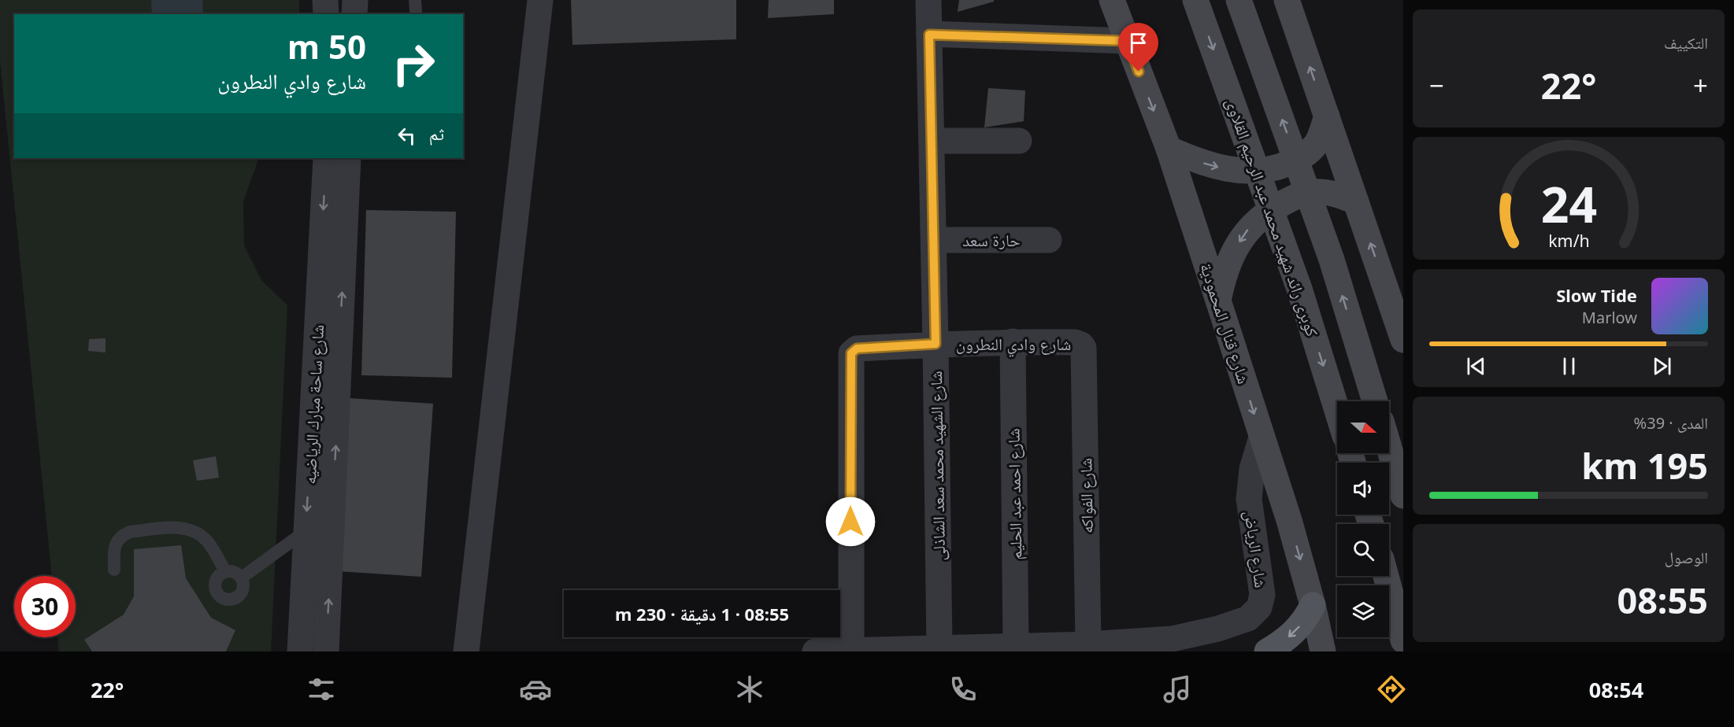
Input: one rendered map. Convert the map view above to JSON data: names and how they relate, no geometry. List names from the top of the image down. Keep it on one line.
{"streets":{"street":["كوبرى رائد شهيد محمد عبد الرحيم القلاوى","حارة سعد","شارع قنال المحمودية","شارع وادي النطرون","شارع ساحة مبارك الرياضيه","شارع الشهيد محمد سعد الشاذلى","شارع احمد عبد الحليم","شارع الفواكه","شارع الرياض"]},"crossings":[["حارة سعد","شارع الشهيد محمد سعد الشاذلى"],["شارع قنال المحمودية","شارع الرياض"],["شارع وادي النطرون","شارع الشهيد محمد سعد الشاذلى"],["شارع وادي النطرون","شارع احمد عبد الحليم"],["شارع وادي النطرون","شارع الفواكه"],["شارع وادي النطرون","شارع الرياض"],["شارع الشهيد محمد سعد الشاذلى","شارع الرياض"],["شارع احمد عبد الحليم","شارع الرياض"],["شارع الفواكه","شارع الرياض"]],"north":"right","page":{"tile":["التكييف",["المدى · 39%","195 km"],["الوصول","08:55"]],"turn":["50 m","شارع وادي النطرون"],"heat":["−","22°","+"],"then":"ثم","song":["Slow Tide","Marlow"],"limit":"30","trip":"08:55 · 1 دقيقة · 230 m","tabs":["08:54","22°"],"gauge":["24","km/h"]}}
